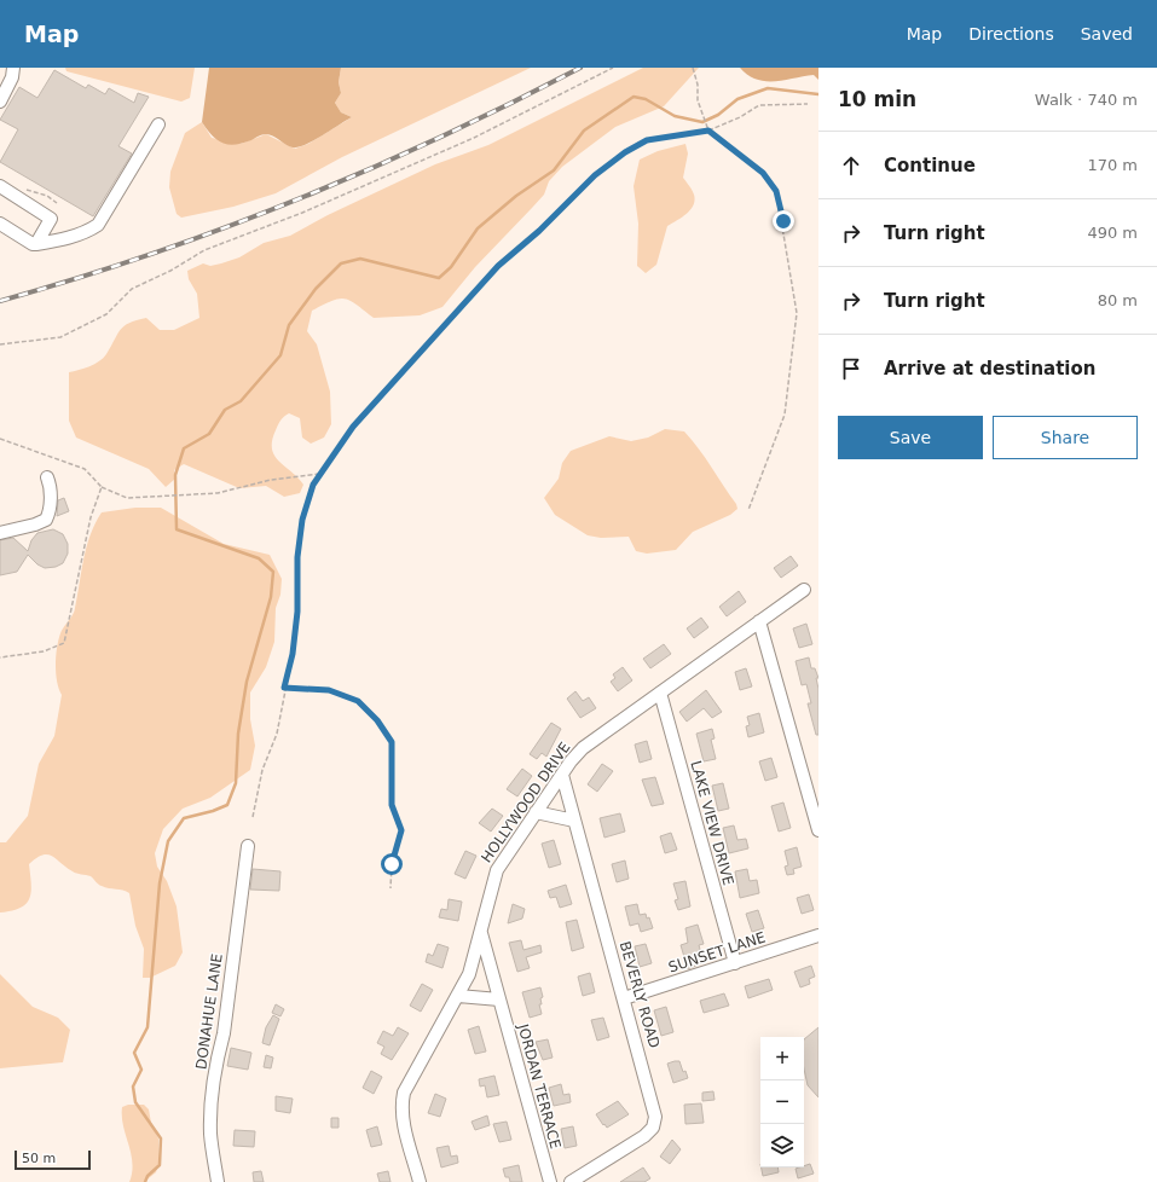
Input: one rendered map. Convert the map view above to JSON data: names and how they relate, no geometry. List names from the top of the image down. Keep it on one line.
{"streets":{"street":["HOLLYWOOD DRIVE","LAKE VIEW DRIVE","SUNSET LANE","BEVERLY ROAD","DONAHUE LANE","JORDAN TERRACE"]},"crossings":[["HOLLYWOOD DRIVE","LAKE VIEW DRIVE"],["HOLLYWOOD DRIVE","BEVERLY ROAD"],["HOLLYWOOD DRIVE","JORDAN TERRACE"],["LAKE VIEW DRIVE","SUNSET LANE"],["SUNSET LANE","BEVERLY ROAD"]],"scale_bar":"50 m","page":{"header":"Map","nav":["Map","Directions","Saved"],"heading":["10 min","Walk · 740 m"],"list":[["Continue","170 m"],["Turn right","490 m"],["Turn right","80 m"],"Arrive at destination"],"buttons":["Save","Share"],"map_buttons":["+","−"],"scale":"50 m"}}
